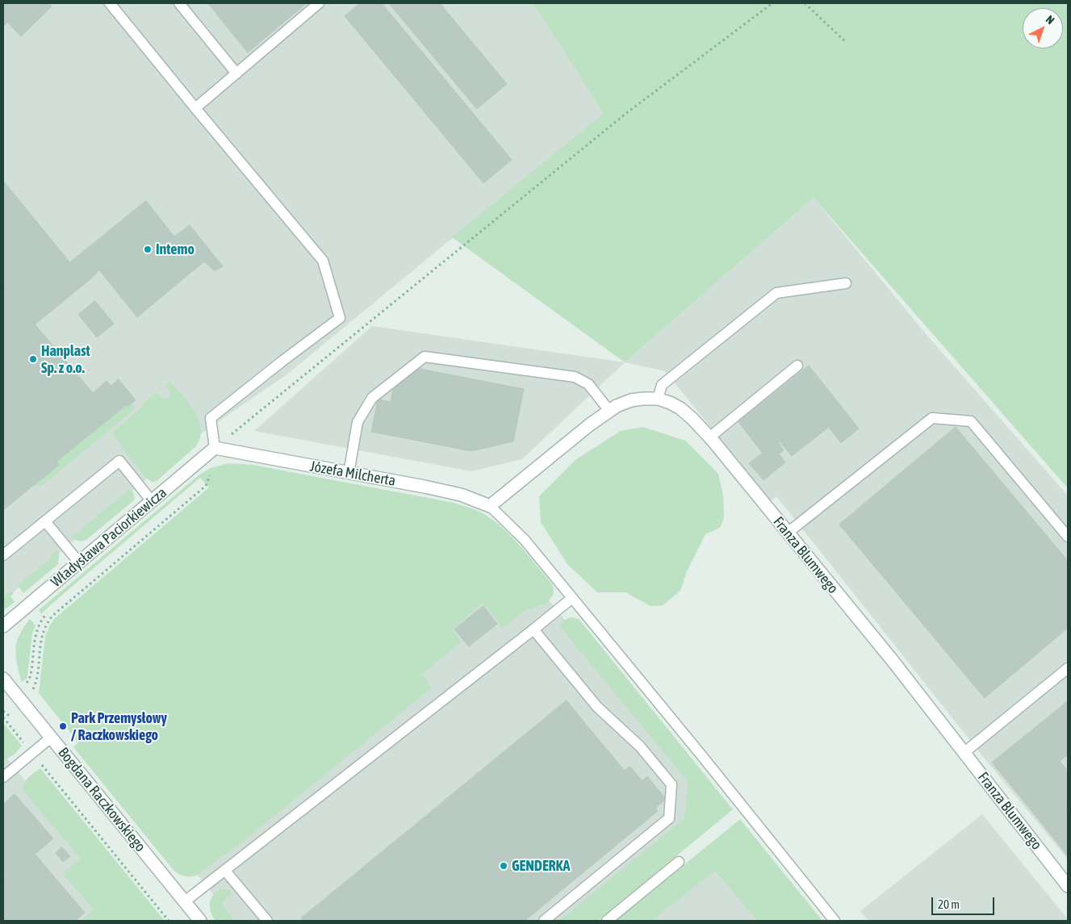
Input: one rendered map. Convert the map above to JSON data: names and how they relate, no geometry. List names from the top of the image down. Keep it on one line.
{"streets":{"street":["Józefa Milcherta","Władysława Paciorkiewicza","Franza Blumwego","Bogdana Raczkowskiego"]},"crossings":[["Józefa Milcherta","Władysława Paciorkiewicza"],["Józefa Milcherta","Franza Blumwego"]],"places":["Intemo","Hanplast Sp. z o.o.","Park Przemysłowy / Raczkowskiego","GENDERKA"],"scale_bar":"20 m","north":"top right"}
